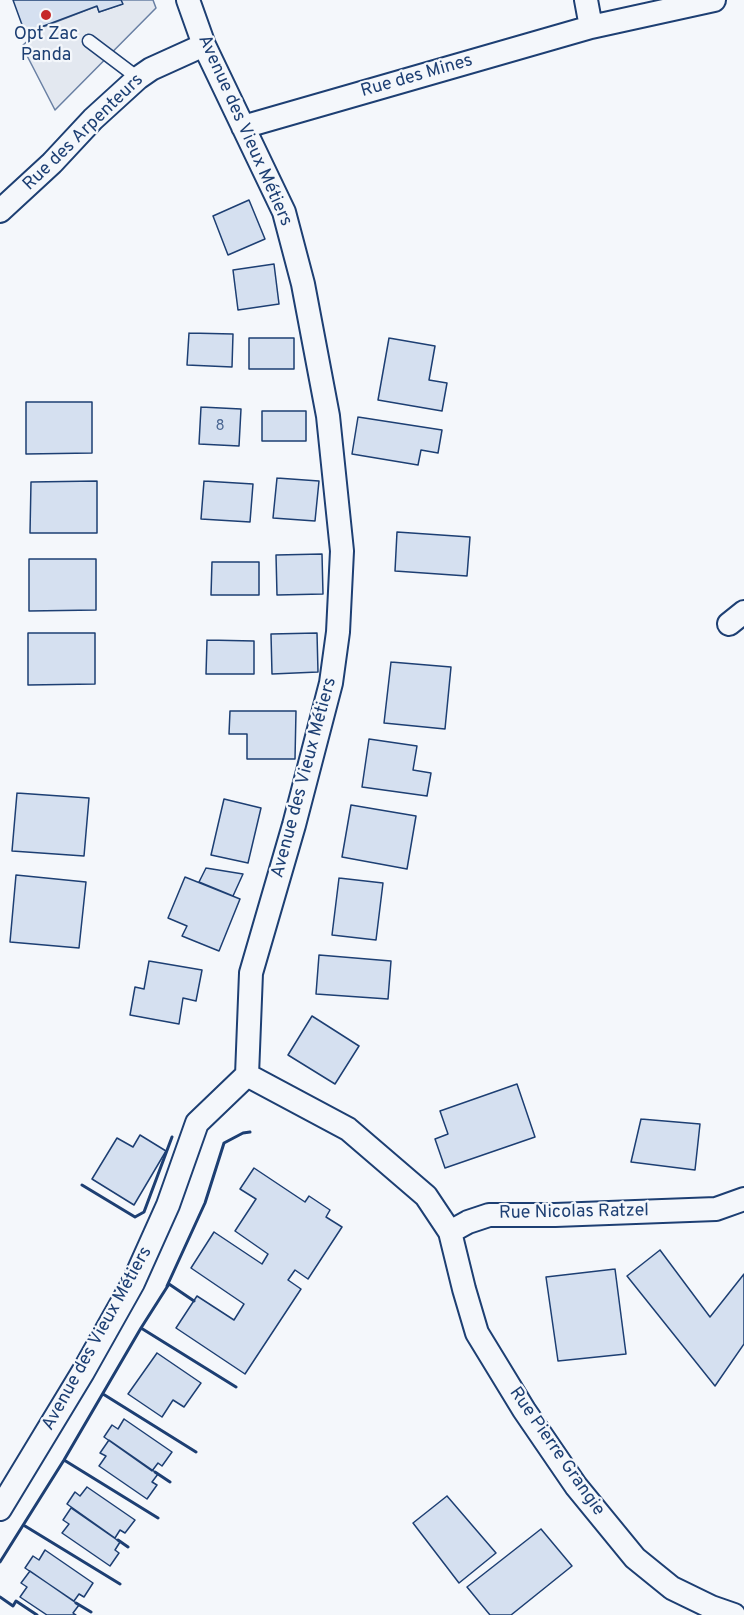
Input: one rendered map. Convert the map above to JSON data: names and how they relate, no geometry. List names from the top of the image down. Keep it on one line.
{"streets":{"street":["Rue des Mines","Avenue des Vieux Métiers","Rue des Arpenteurs","Rue Nicolas Ratzel","Rue Pierre Grangie"]},"crossings":[["Rue des Mines","Avenue des Vieux Métiers"],["Avenue des Vieux Métiers","Rue des Arpenteurs"],["Rue Nicolas Ratzel","Rue Pierre Grangie"]],"places":["Opt Zac Panda"],"house_numbers":["8"]}
